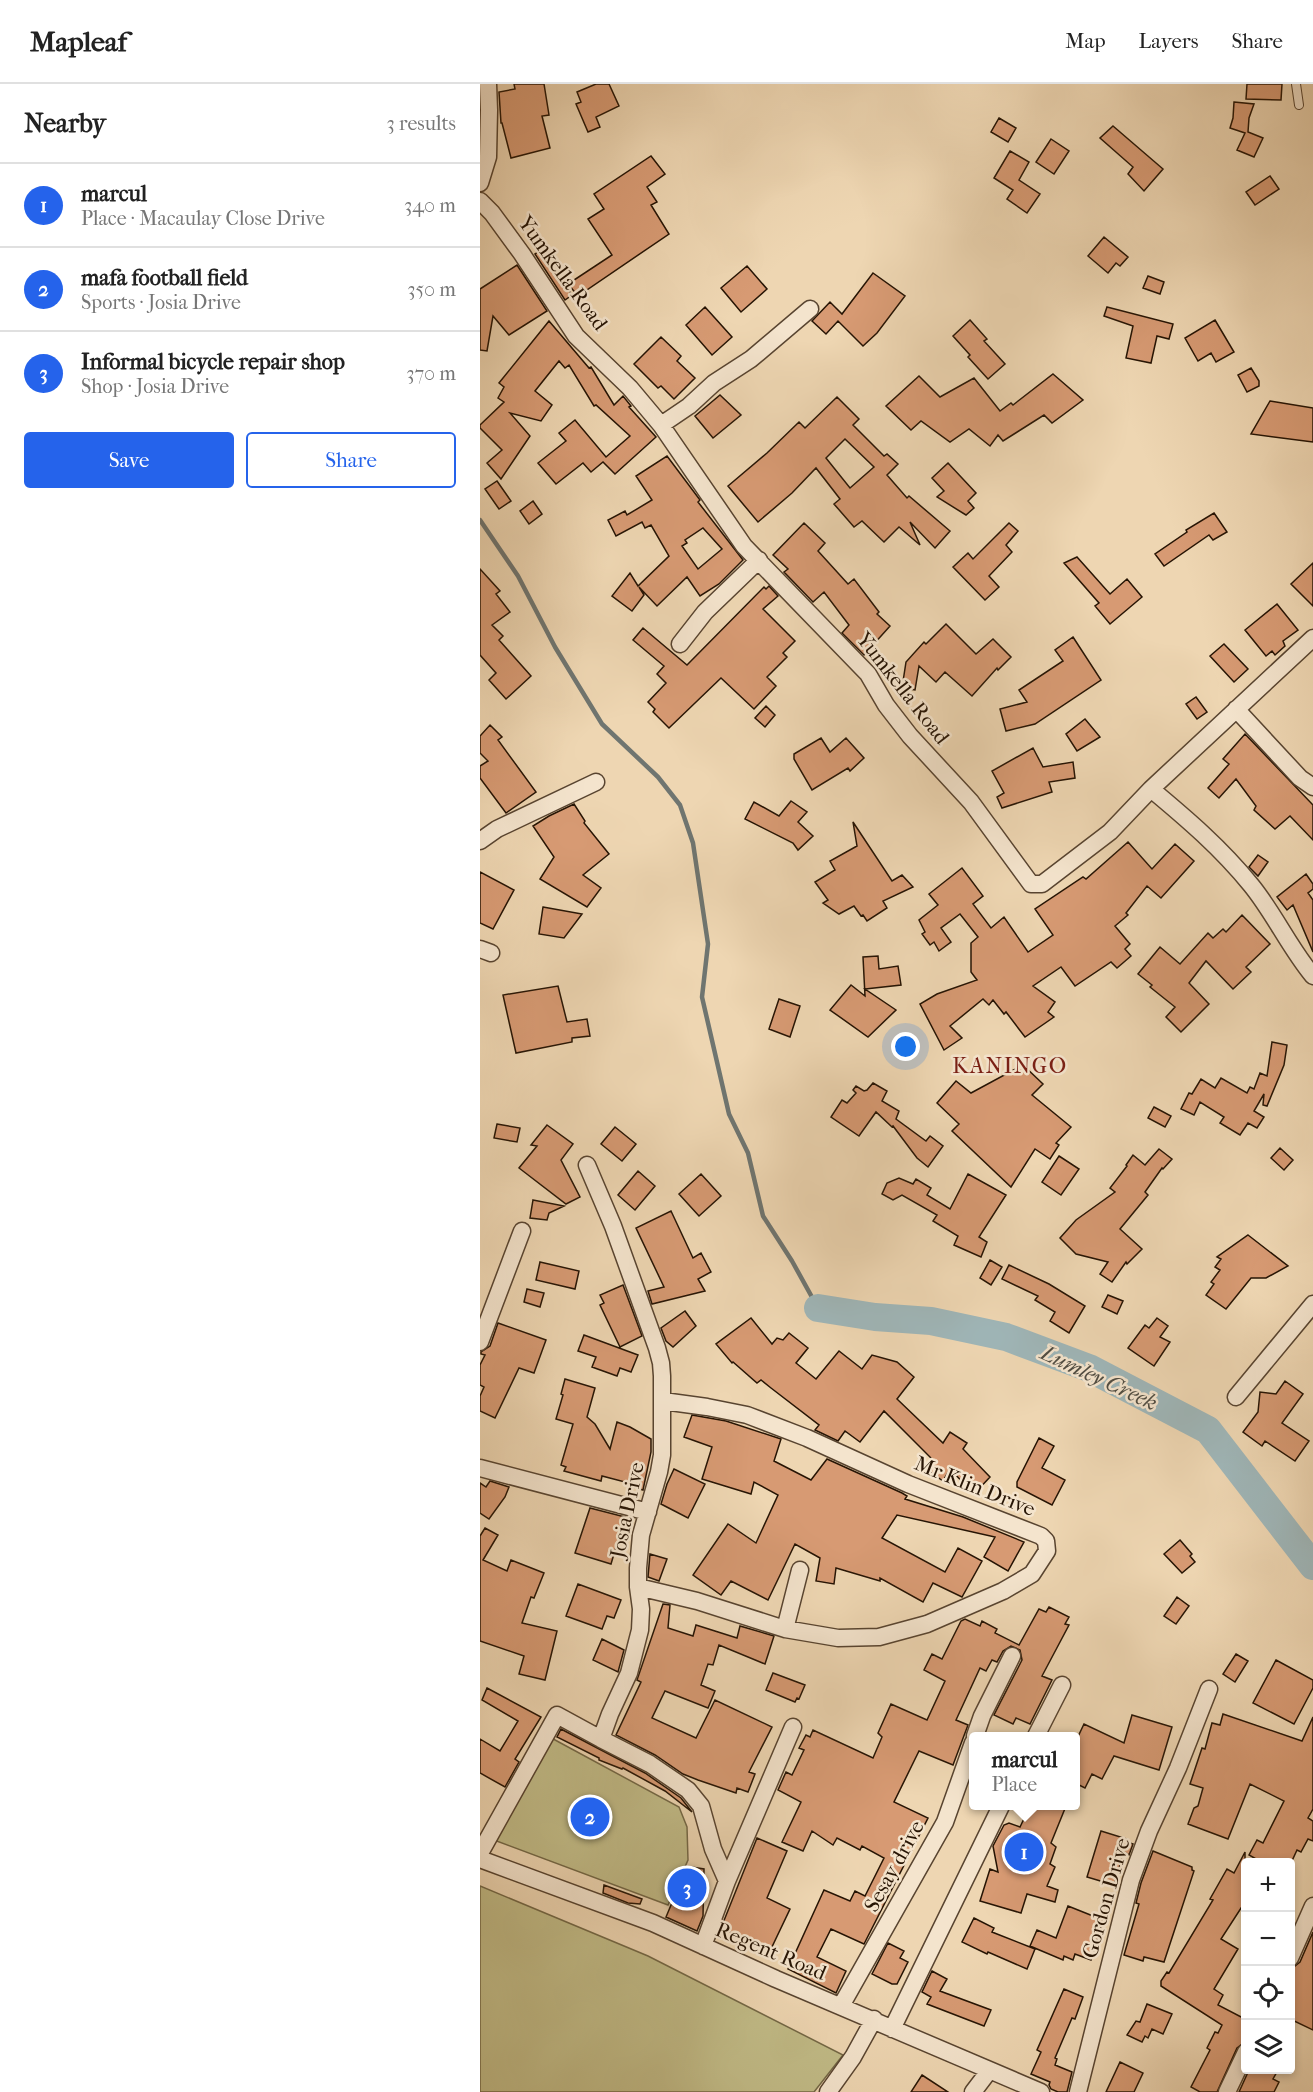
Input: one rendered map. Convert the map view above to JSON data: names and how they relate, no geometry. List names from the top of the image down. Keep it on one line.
{"streets":{"street":["Yumkella Road","Mr Klin Drive","Josia Drive","Sesay drive","Gordon Drive","Regent Road"]},"crossings":[["Mr Klin Drive","Josia Drive"],["Sesay drive","Regent Road"]],"districts":["KANINGO"],"water":["Lumley Creek"],"page":{"header":"Mapleaf","nav":["Map","Layers","Share"],"heading":["Nearby","3 results"],"list":[{"mark":"1","name":"marcul","note":"Place · Macaulay Close Drive","value":"340 m"},{"mark":"2","name":"mafa football field","note":"Sports · Josia Drive","value":"350 m"},{"mark":"3","name":"Informal bicycle repair shop","note":"Shop · Josia Drive","value":"370 m"}],"buttons":["Save","Share"],"popup":["marcul","Place"],"pins":["2","1","3"],"map_buttons":["+","−"]}}
